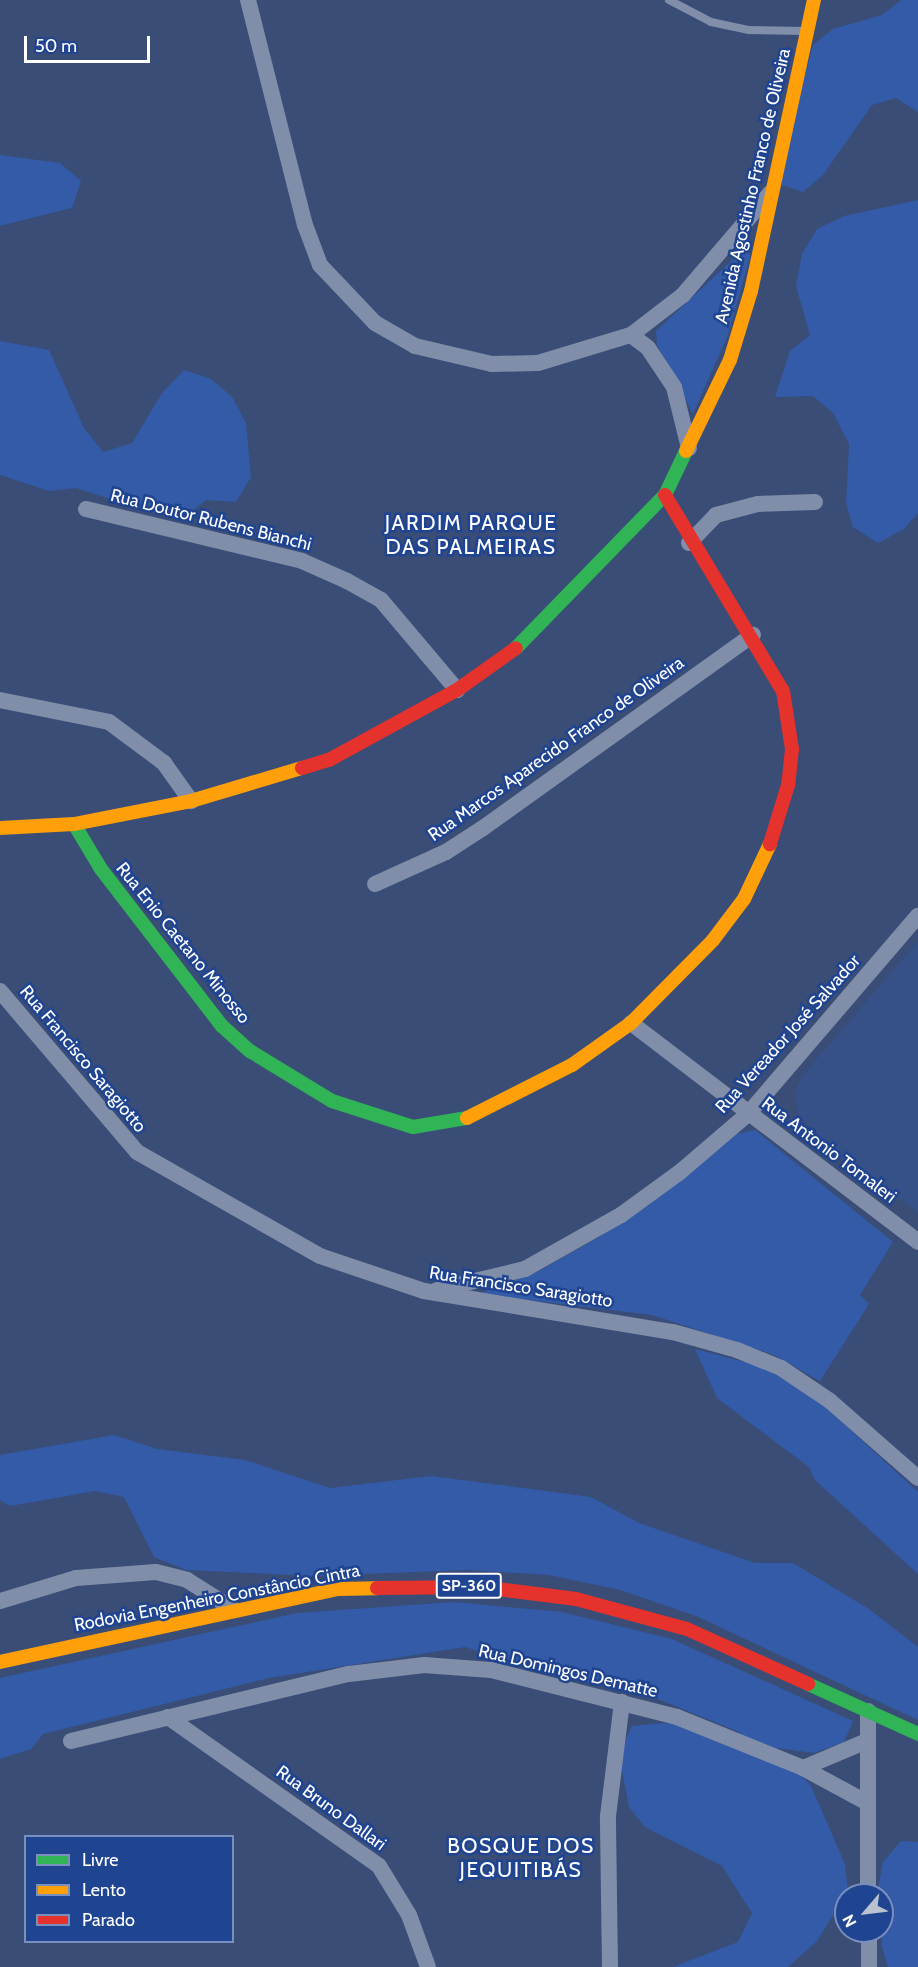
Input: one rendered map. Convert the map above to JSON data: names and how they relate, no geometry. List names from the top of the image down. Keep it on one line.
{"streets":{"street":["Avenida Agostinho Franco de Oliveira","Rua Doutor Rubens Bianchi","Rua Marcos Aparecido Franco de Oliveira","Rua Enio Caetano Minosso","Rua Vereador José Salvador","Rua Francisco Saragiotto","Rua Antonio Tomaleri","SP-360","Rodovia Engenheiro Constâncio Cintra","Rua Domingos Dematte","Rua Bruno Dallari"]},"crossings":[["Avenida Agostinho Franco de Oliveira","Rua Doutor Rubens Bianchi"],["Avenida Agostinho Franco de Oliveira","Rua Enio Caetano Minosso"],["Rua Marcos Aparecido Franco de Oliveira","Rua Enio Caetano Minosso"],["Rua Enio Caetano Minosso","Rua Antonio Tomaleri"],["Rua Vereador José Salvador","Rua Francisco Saragiotto"],["Rua Vereador José Salvador","Rua Antonio Tomaleri"],["Rua Domingos Dematte","Rua Bruno Dallari"]],"districts":["JARDIM PARQUE DAS PALMEIRAS","BOSQUE DOS JEQUITIBÁS"],"legend":["Livre","Lento","Parado"],"scale_bar":"50 m","north":"bottom left"}
